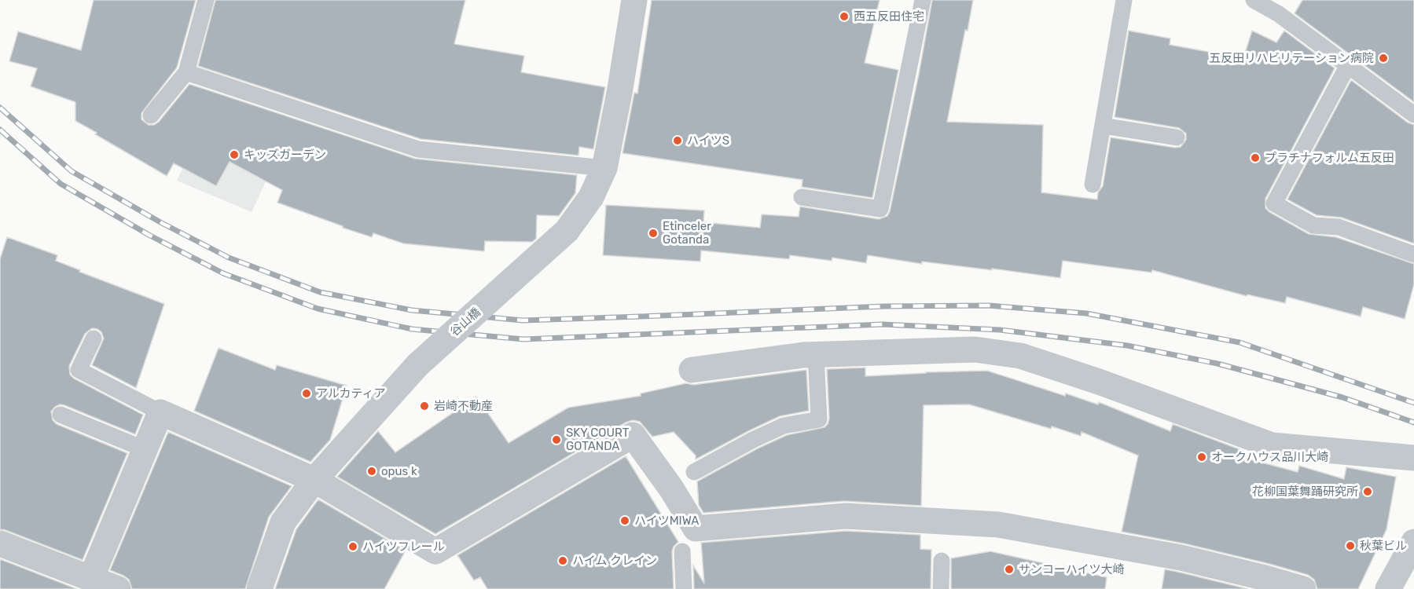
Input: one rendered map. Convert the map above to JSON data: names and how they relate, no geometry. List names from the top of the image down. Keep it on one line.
{"streets":{"street":["谷山橋"]},"places":["西五反田住宅","五反田リハビリテーション病院","ハイツS","キッズガーデン","プラチナフォルム五反田","Etinceler Gotanda","アルカティア","岩崎不動産","SKY COURT GOTANDA","オークハウス品川大崎","opus k","花柳国葉舞踊研究所","ハイツMIWA","秋葉ビル","ハイツフレール","ハイム クレイン","サンコーハイツ大崎"]}
